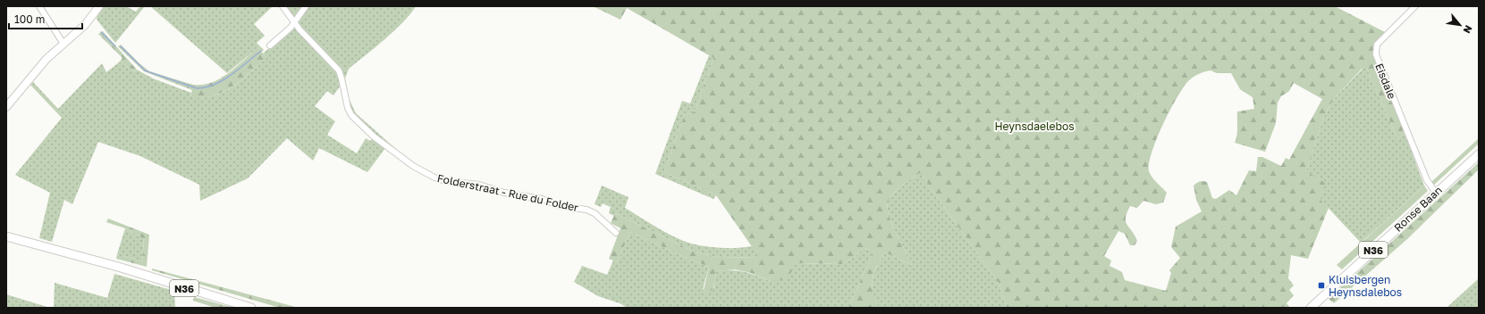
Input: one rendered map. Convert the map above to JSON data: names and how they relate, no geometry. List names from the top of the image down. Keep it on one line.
{"streets":{"main road":["Ronse Baan","N36"],"street":["Eisdale","Folderstraat - Rue du Folder"]},"crossings":[["Eisdale","Ronse Baan"]],"parks":["Heynsdaelebos"],"places":{"transit":["Kluisbergen Heynsdalebos"]},"scale_bar":"100 m","north":"bottom right"}
